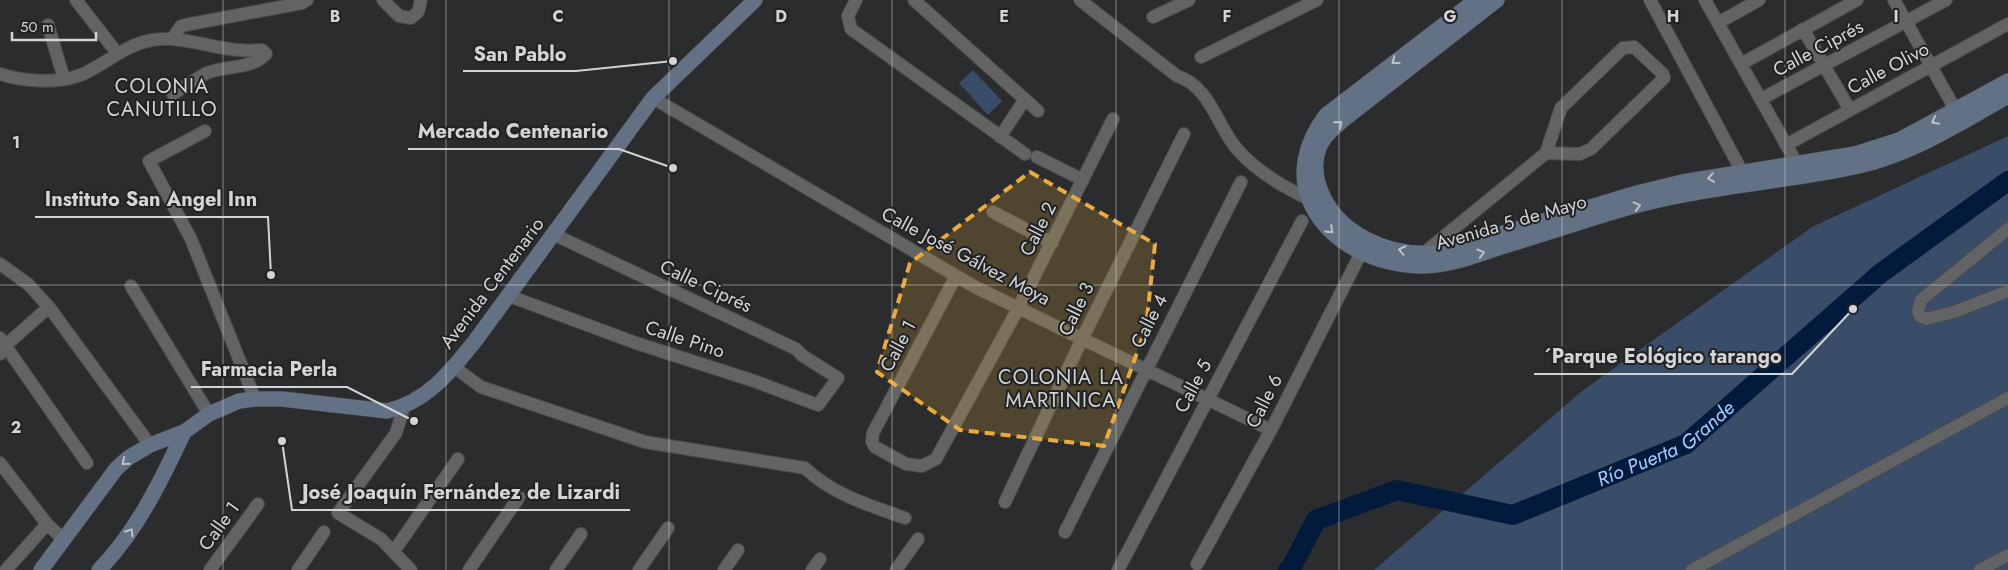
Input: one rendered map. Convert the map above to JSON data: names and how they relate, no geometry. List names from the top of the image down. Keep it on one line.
{"streets":{"main road":["Avenida 5 de Mayo","Avenida Centenario"],"street":["Calle Ciprés","Calle Olivo","Calle 2","Calle José Gálvez Moya","Calle 3","Calle 4","Calle Pino","Calle 1","Calle 5","Calle 6"]},"crossings":[["Calle Ciprés","Avenida Centenario"],["Calle Ciprés","Calle Pino"],["Avenida 5 de Mayo","Calle 6"],["Calle 2","Calle José Gálvez Moya"],["Calle 2","Calle 1"],["Calle José Gálvez Moya","Avenida Centenario"],["Calle José Gálvez Moya","Calle 3"],["Calle José Gálvez Moya","Calle 4"],["Calle José Gálvez Moya","Calle 1"],["Calle José Gálvez Moya","Calle 5"],["Calle José Gálvez Moya","Calle 6"],["Avenida Centenario","Calle Pino"]],"districts":["COLONIA CANUTILLO","COLONIA LA MARTINICA"],"water":["Río Puerta Grande"],"places":["San Pablo","Mercado Centenario","Instituto San Angel Inn","´Parque Eológico tarango","Farmacia Perla","José Joaquín Fernández de Lizardi"],"scale_bar":"50 m","grid":{"columns":["B","C","D","E","F","G","H","I"],"rows":["1","2"]}}
